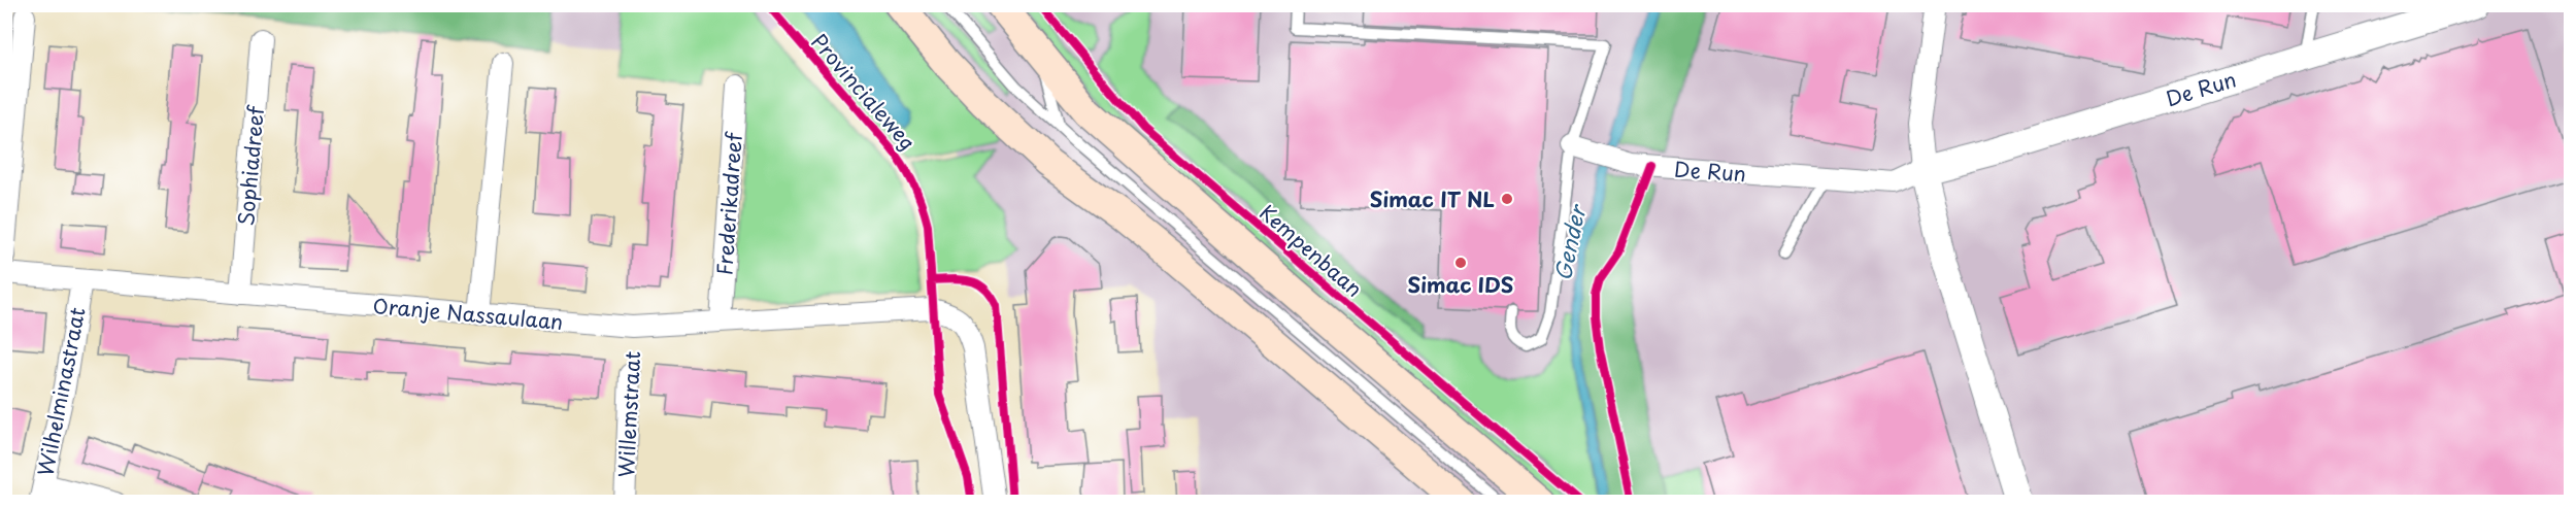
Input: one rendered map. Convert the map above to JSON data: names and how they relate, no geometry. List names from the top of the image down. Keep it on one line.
{"streets":{"street":["De Run","Sophiadreef","Frederikadreef","Oranje Nassaulaan","Wilhelminastraat","Willemstraat"],"cycle path":["Provincialeweg","Kempenbaan"]},"crossings":[["Sophiadreef","Oranje Nassaulaan"],["Frederikadreef","Oranje Nassaulaan"],["Oranje Nassaulaan","Wilhelminastraat"]],"water":["Gender"],"places":["Simac IT NL","Simac IDS"]}
